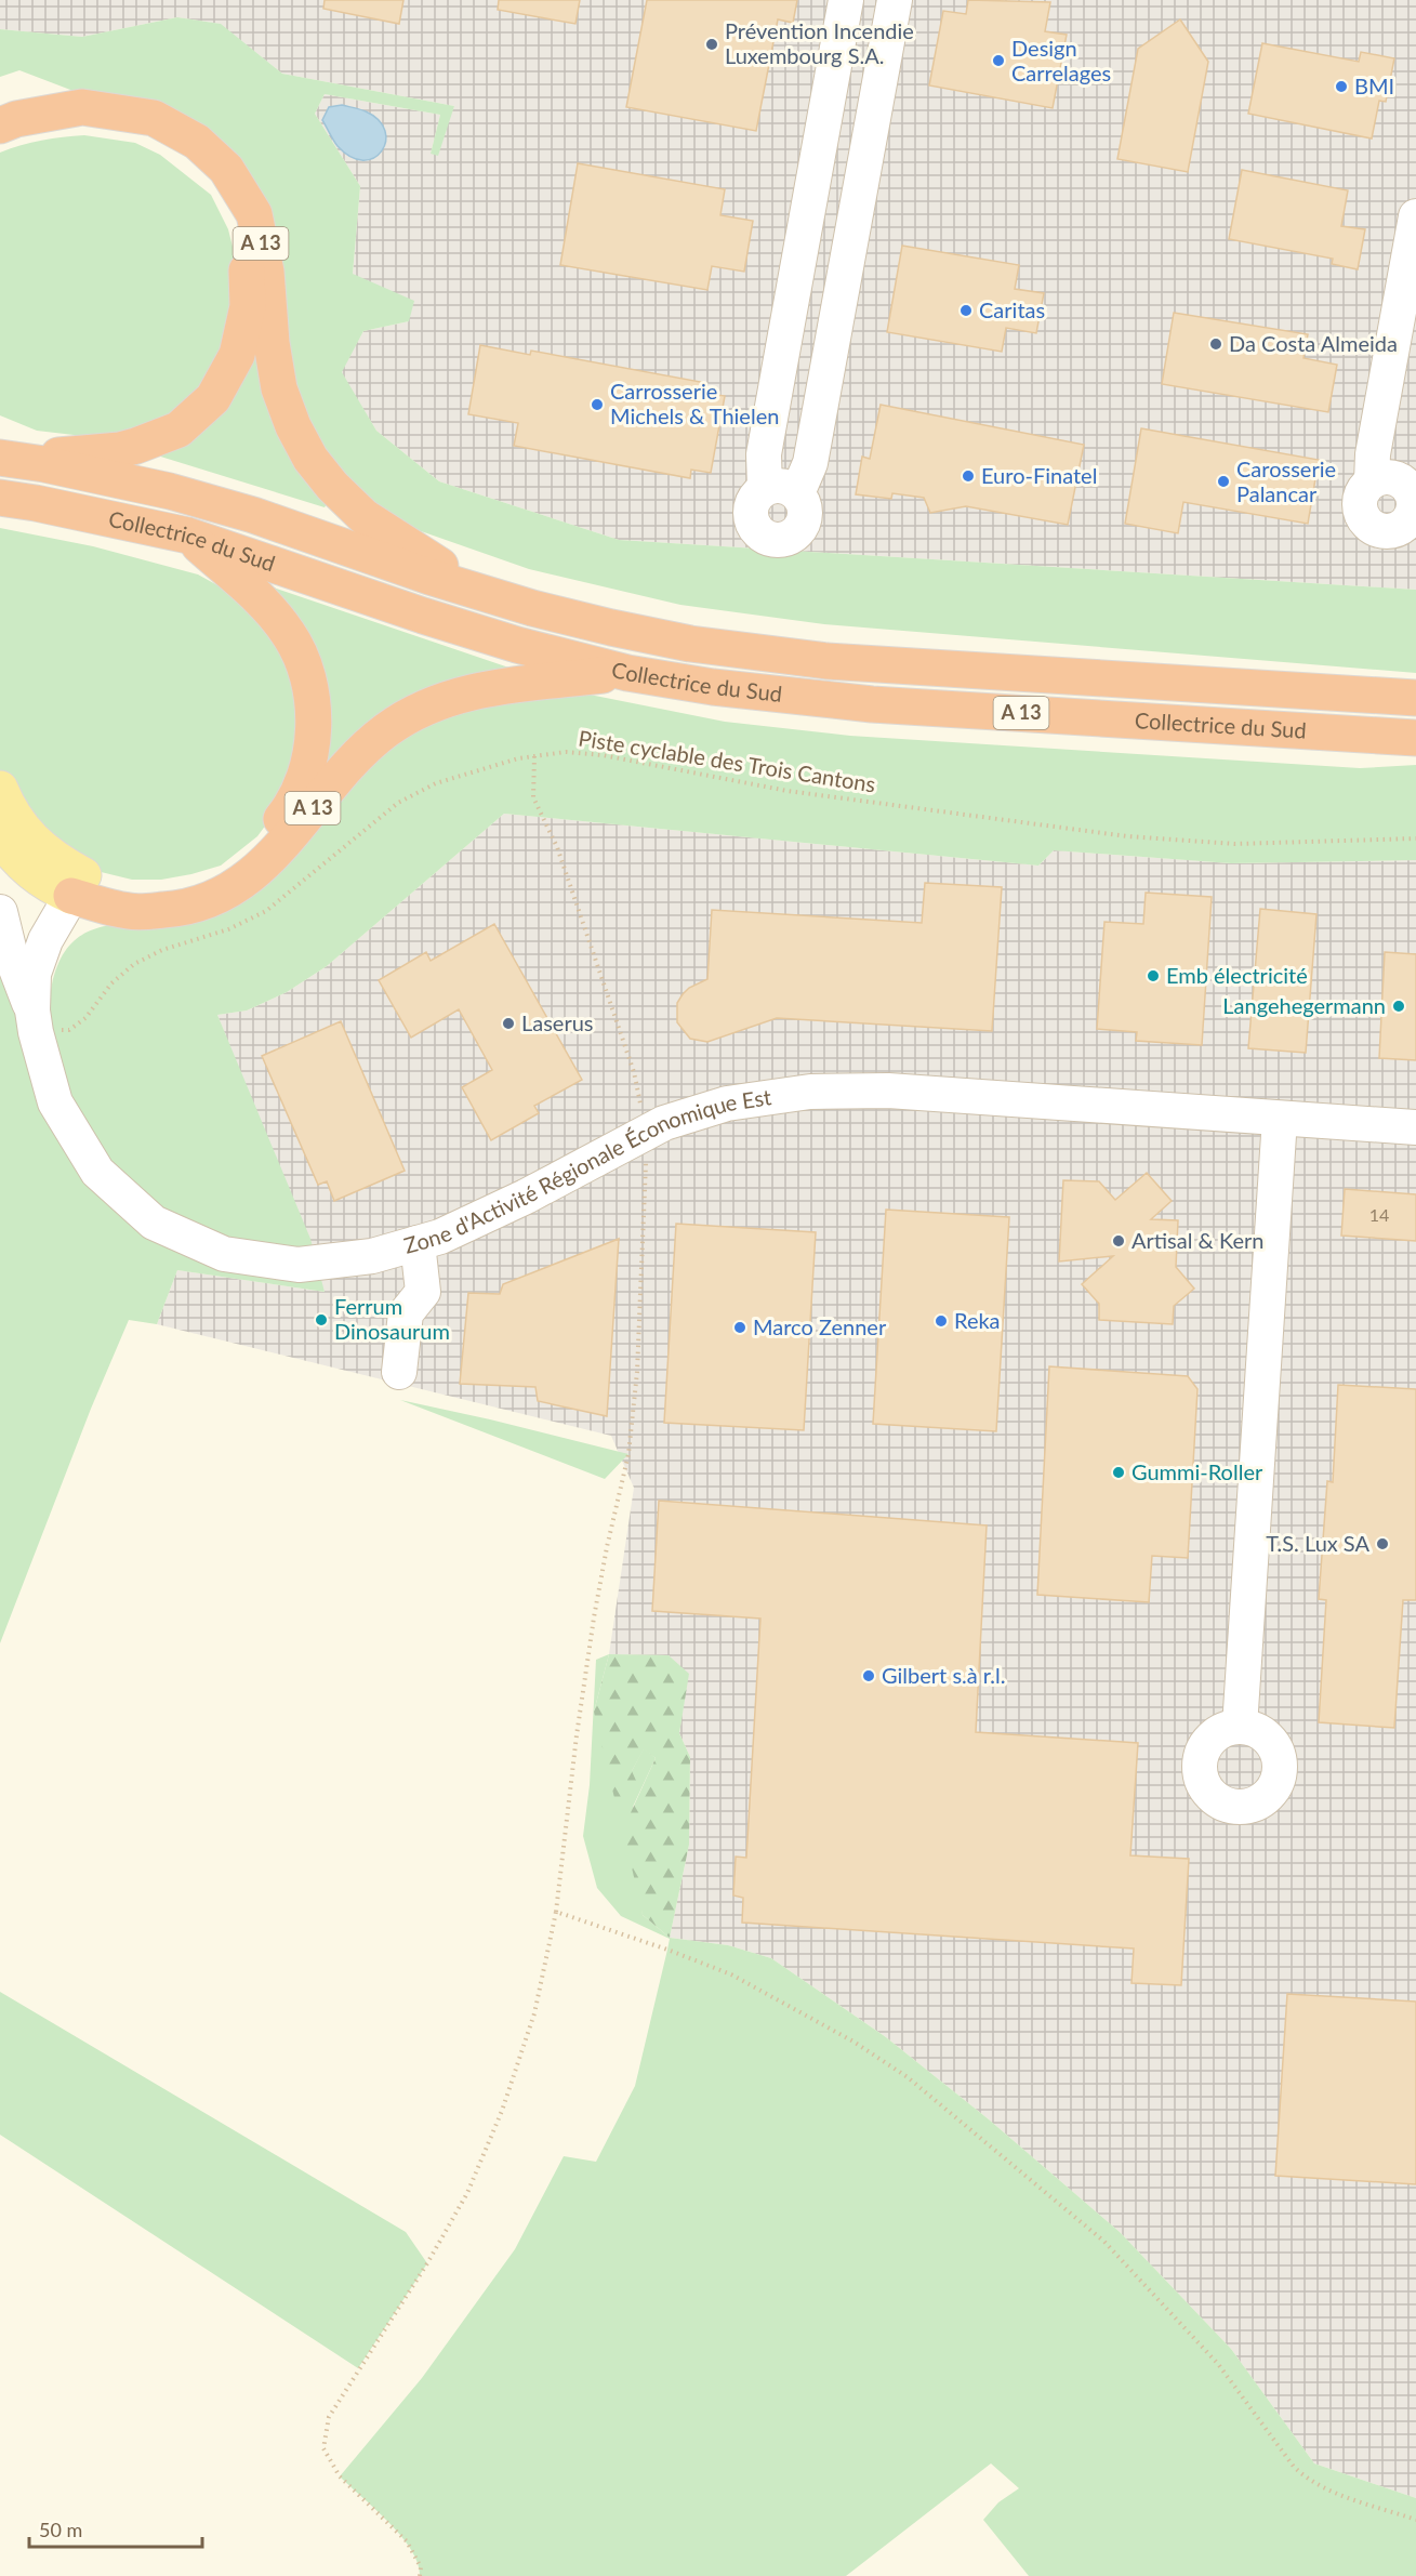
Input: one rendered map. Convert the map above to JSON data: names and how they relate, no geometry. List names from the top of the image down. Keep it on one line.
{"streets":{"highway":["A 13","Collectrice du Sud"],"street":["Zone d'Activité Régionale Économique Est"],"path":["Piste cyclable des Trois Cantons"]},"crossings":[["A 13","Collectrice du Sud"],["A 13","Zone d'Activité Régionale Économique Est"],["Piste cyclable des Trois Cantons","Zone d'Activité Régionale Économique Est"]],"places":["Prévention Incendie Luxembourg S.A.","Design Carrelages","BMI","Caritas","Da Costa Almeida","Carrosserie Michels & Thielen","Euro-Finatel","Carosserie Palancar","Emb électricité","Langehegermann","Laserus","Artisal & Kern","Ferrum Dinosaurum","Reka","Marco Zenner","Gummi-Roller","T.S. Lux SA","Gilbert s.à r.l."],"house_numbers":["14"],"scale_bar":"50 m"}
